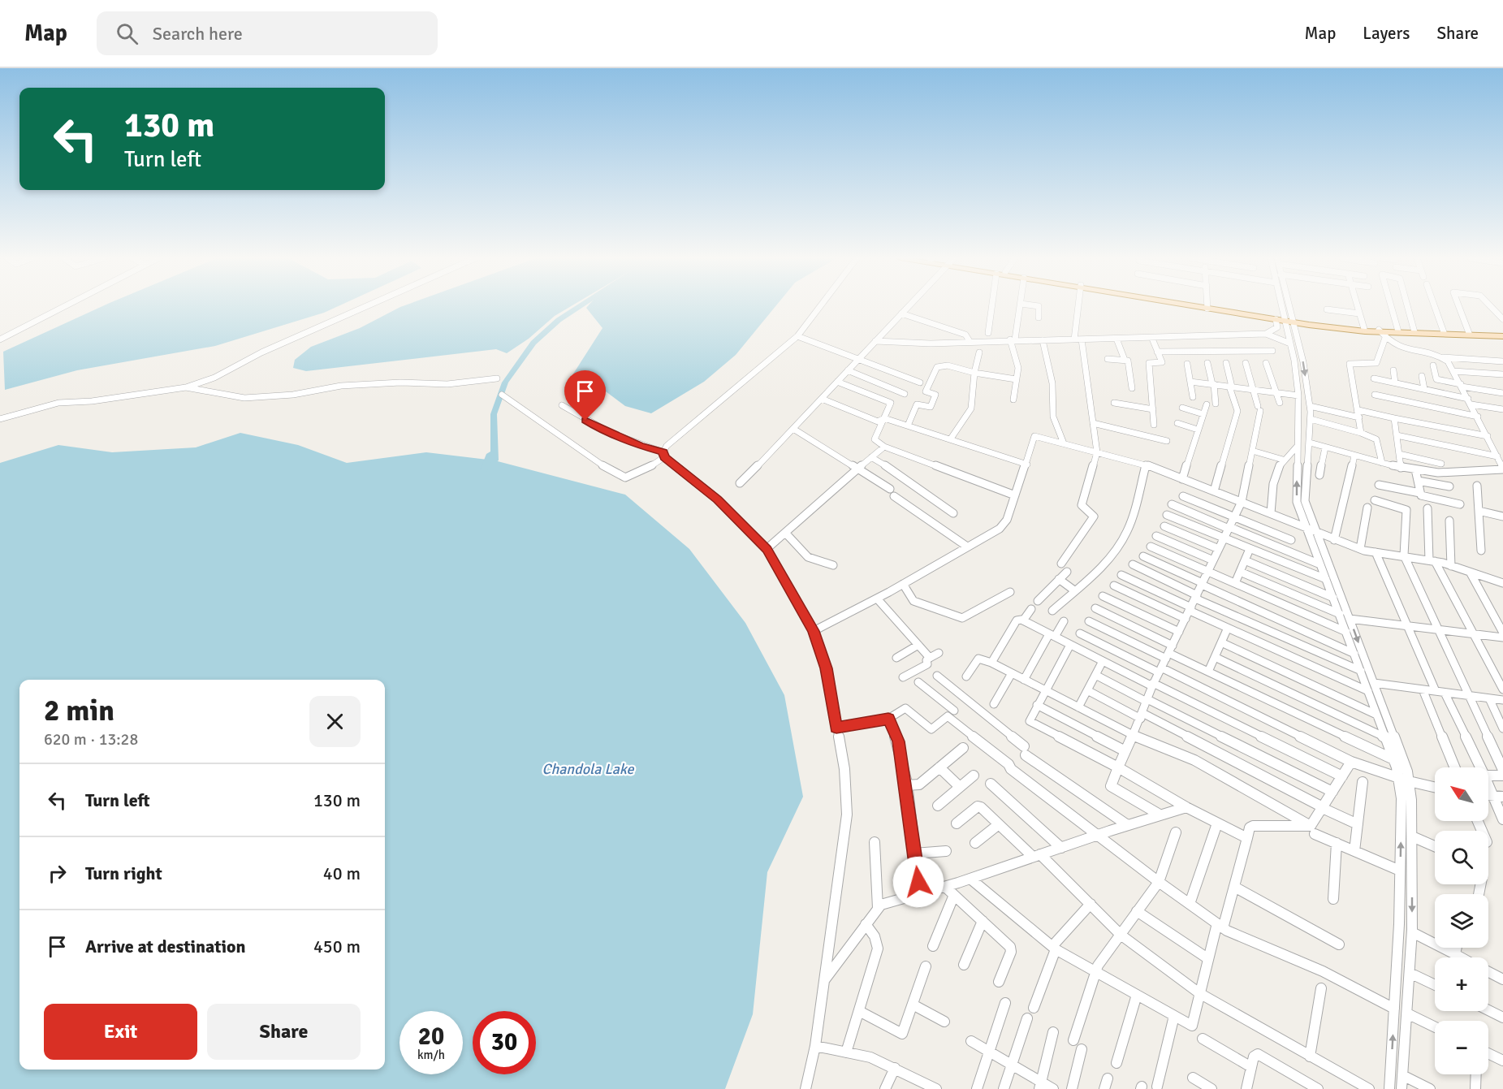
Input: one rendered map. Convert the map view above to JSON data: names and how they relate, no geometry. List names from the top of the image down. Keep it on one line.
{"water":["Chandola Lake"],"north":"top left","page":{"header":"Map","search":"Search here","nav":["Map","Layers","Share"],"turn":["130 m","Turn left"],"heading":["2 min","620 m · 13:28"],"list":[{"name":"Turn left","value":"130 m"},{"name":"Turn right","value":"40 m"},{"name":"Arrive at destination","value":"450 m"}],"map_buttons":["+","−"],"buttons":["Exit","Share"],"speed":"20 km/h","limit":"30"}}
